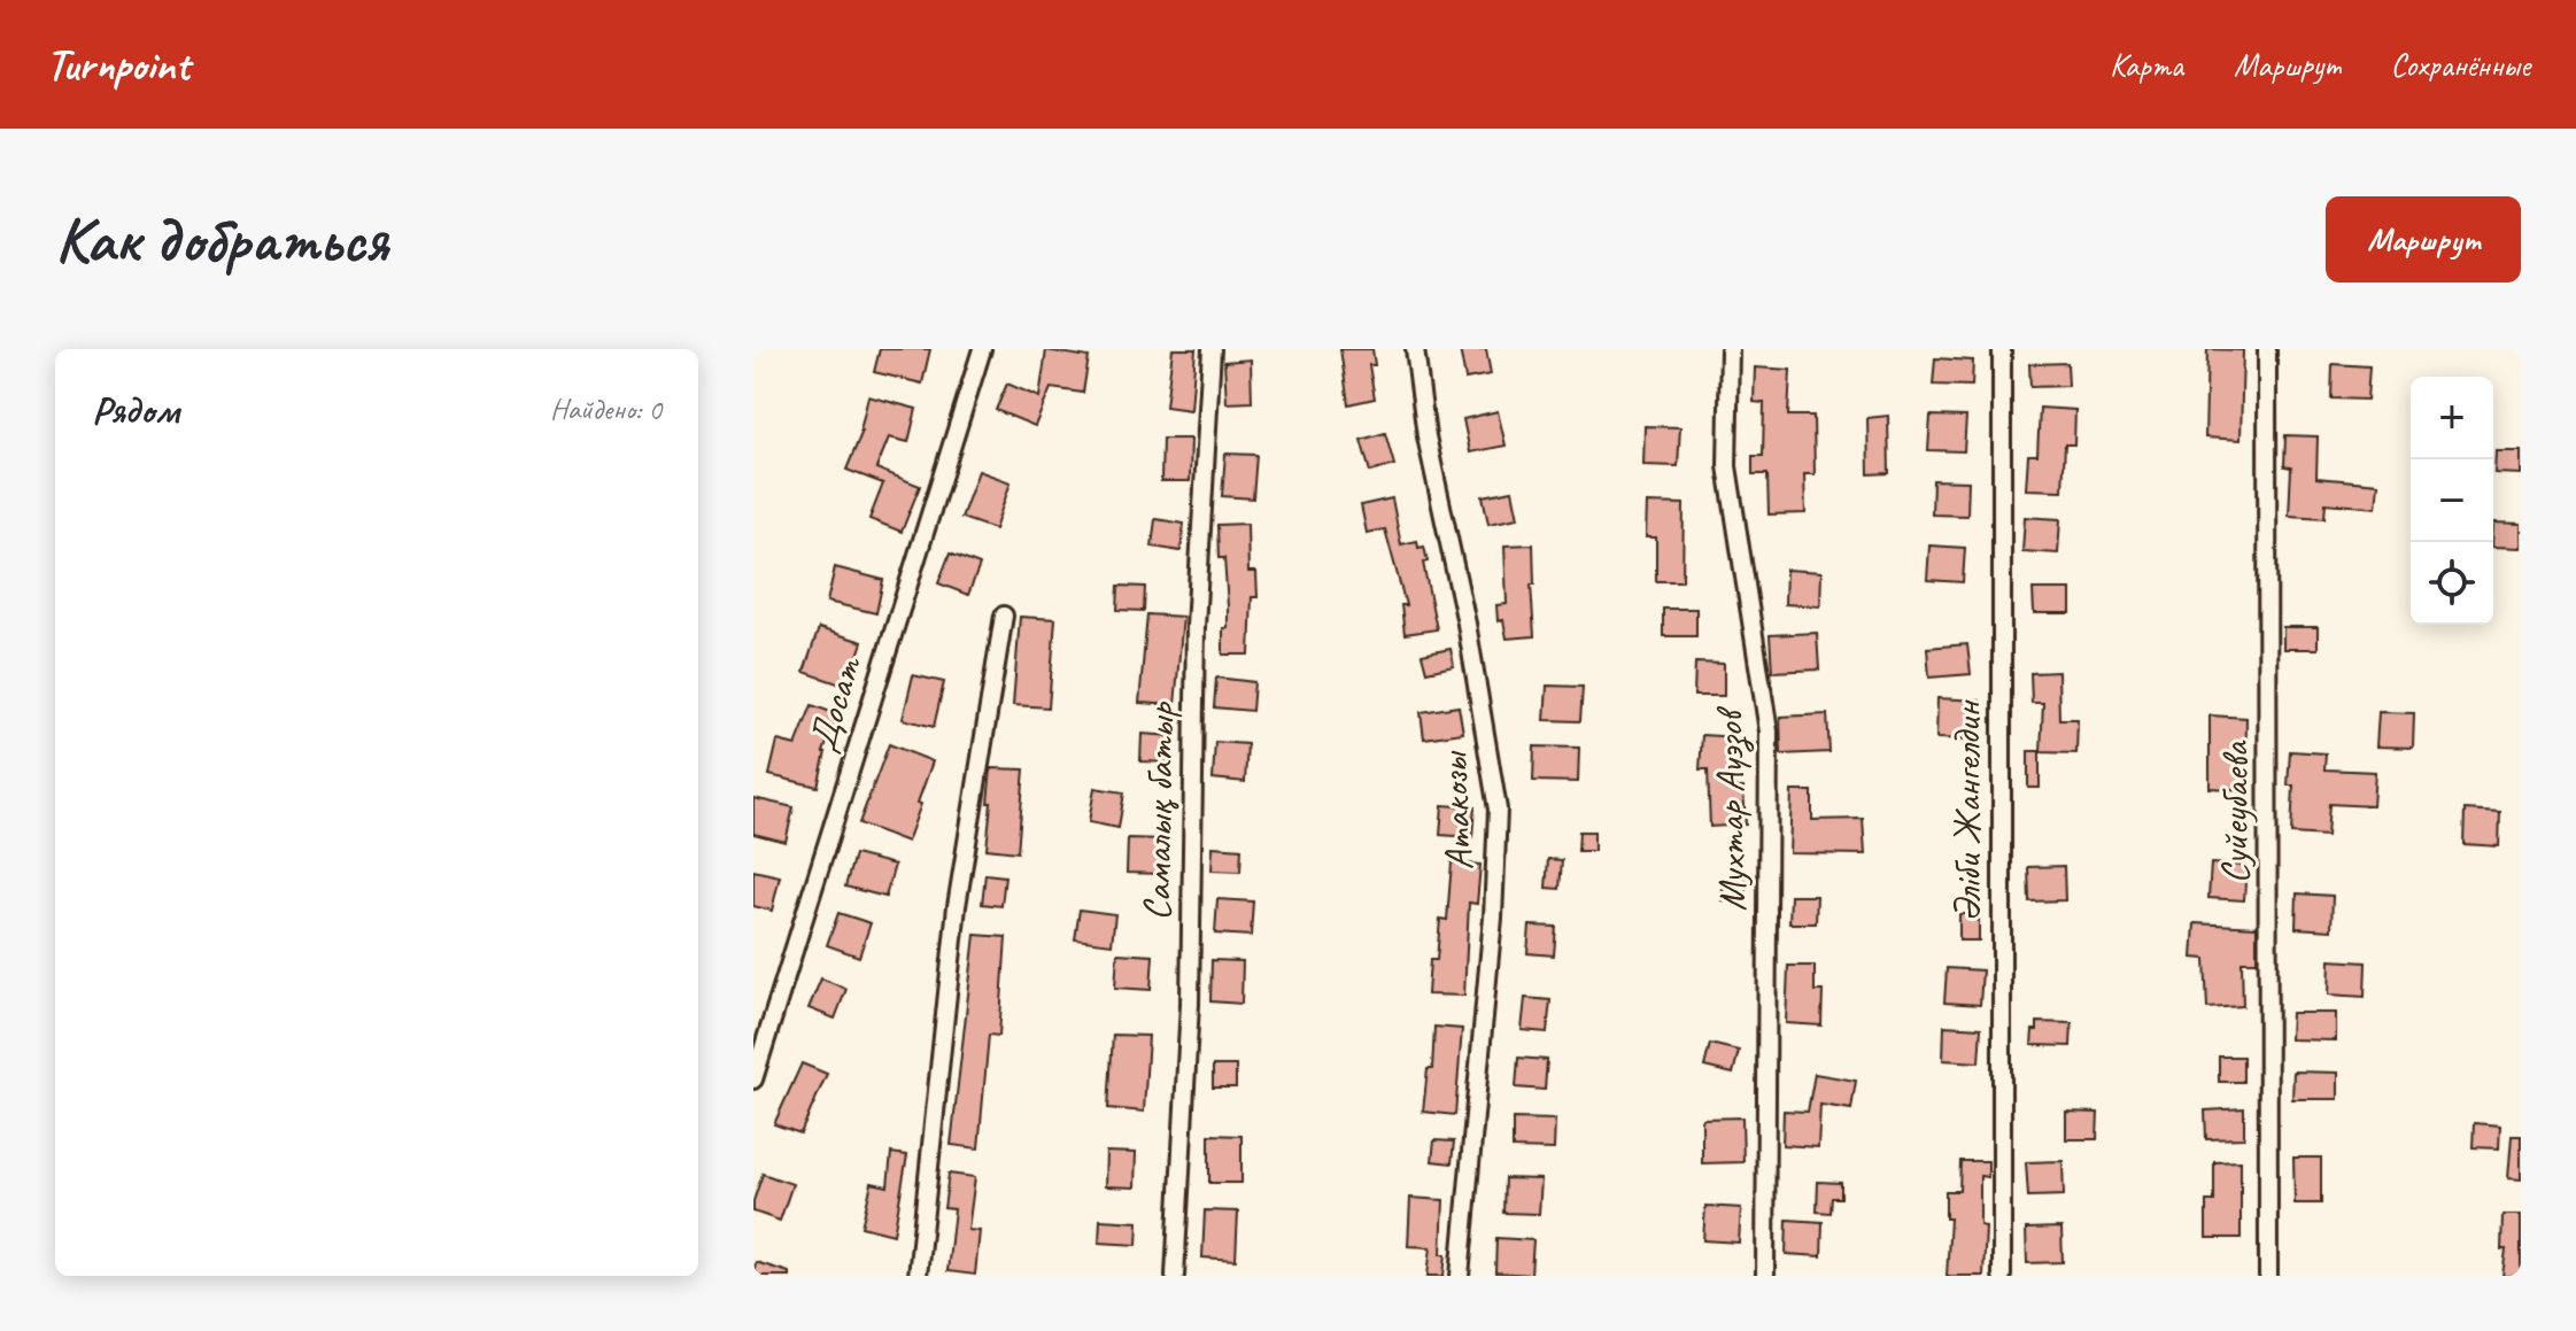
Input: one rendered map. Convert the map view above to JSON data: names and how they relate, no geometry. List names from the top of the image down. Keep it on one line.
{"streets":{"street":["Досат","Самалық батыр","Атакозы","Мухтар Ауэзов","Әліби Жангелдин","Суйеубаева"]},"page":{"header":"Turnpoint","nav":["Карта","Маршрут","Сохранённые"],"buttons":"Маршрут","title":"Как добраться","heading":["Рядом","Найдено: 0"],"map_buttons":["+","−"]}}
